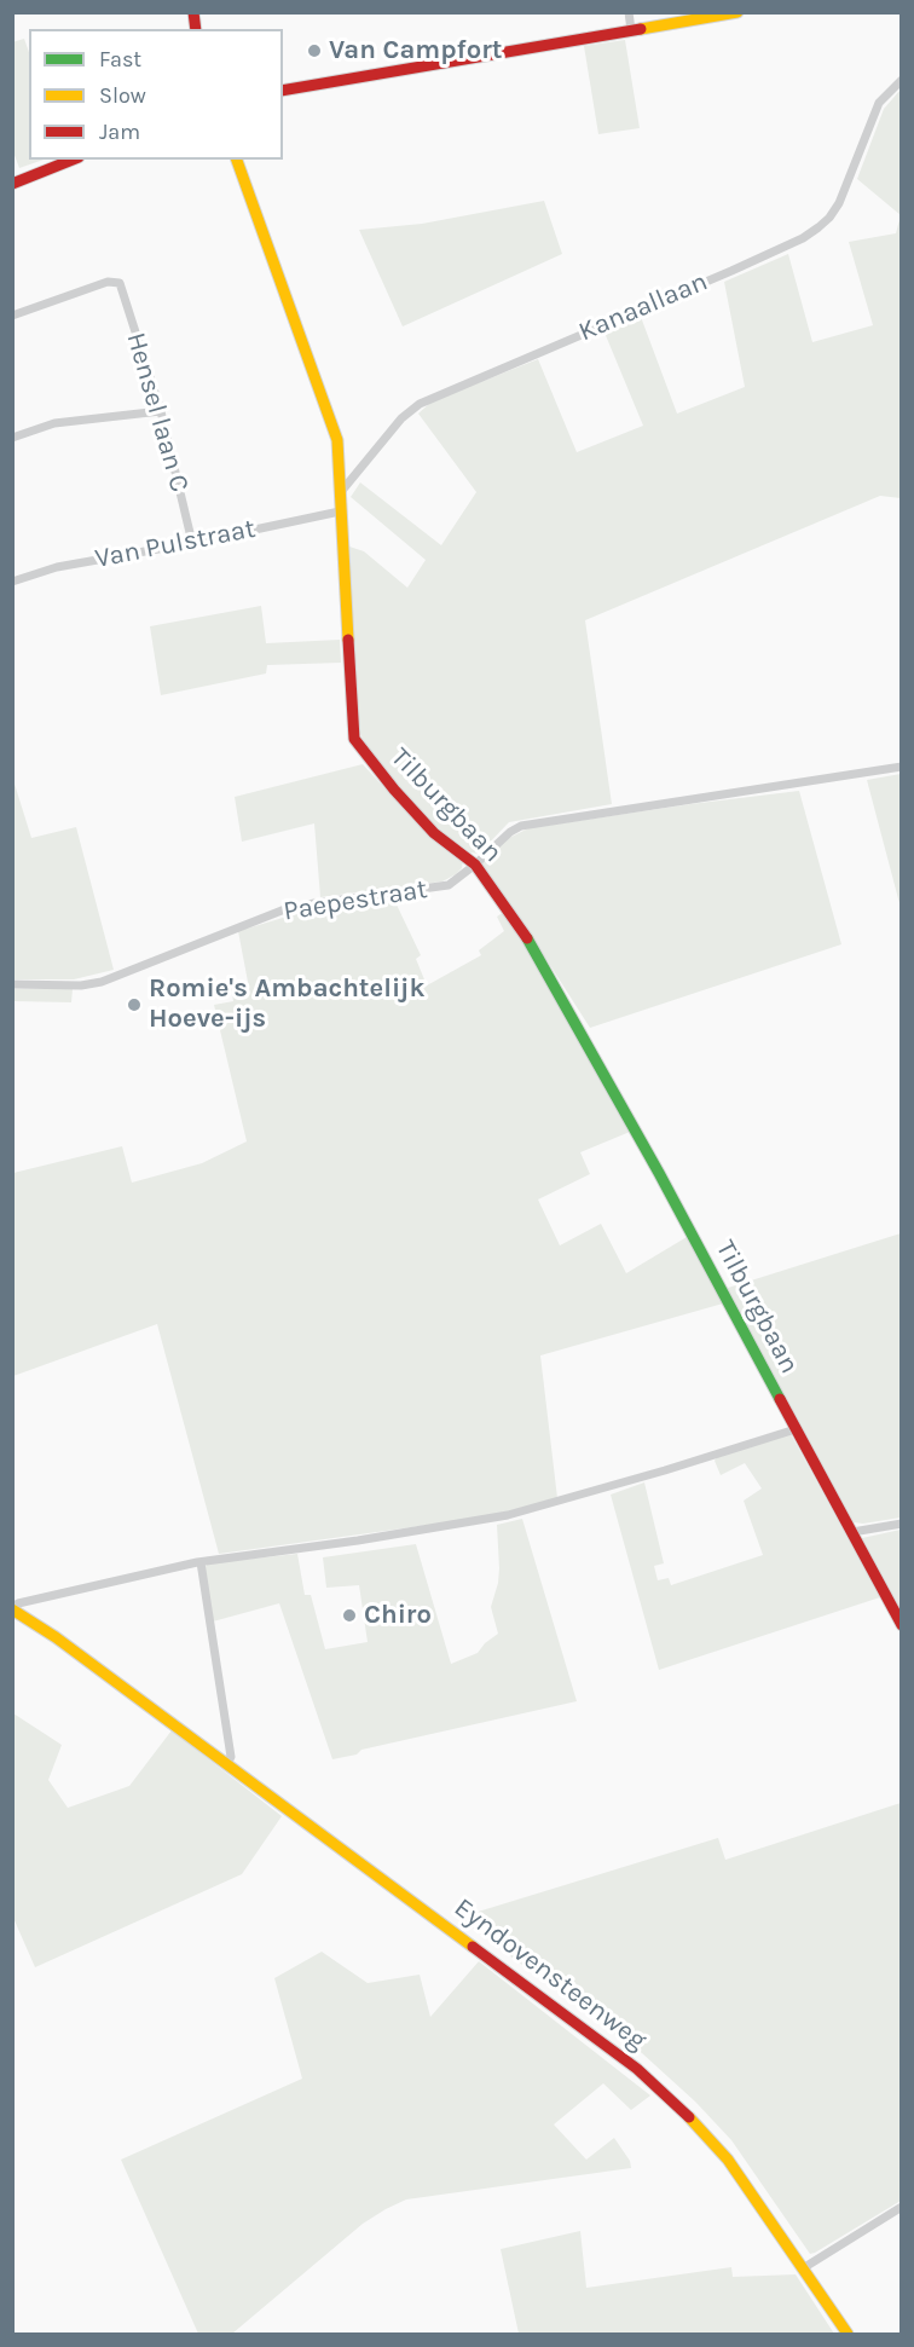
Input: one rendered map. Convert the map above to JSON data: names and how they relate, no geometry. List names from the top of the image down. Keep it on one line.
{"streets":{"street":["Kanaallaan","Hensel laan C","Van Pulstraat","Tilburgbaan","Paepestraat","Eyndovensteenweg"]},"crossings":[["Kanaallaan","Tilburgbaan"],["Hensel laan C","Van Pulstraat"],["Van Pulstraat","Tilburgbaan"],["Tilburgbaan","Paepestraat"]],"places":["Van Campfort","Romie's Ambachtelijk Hoeve-ijs","Chiro"],"legend":["Fast","Slow","Jam"]}
